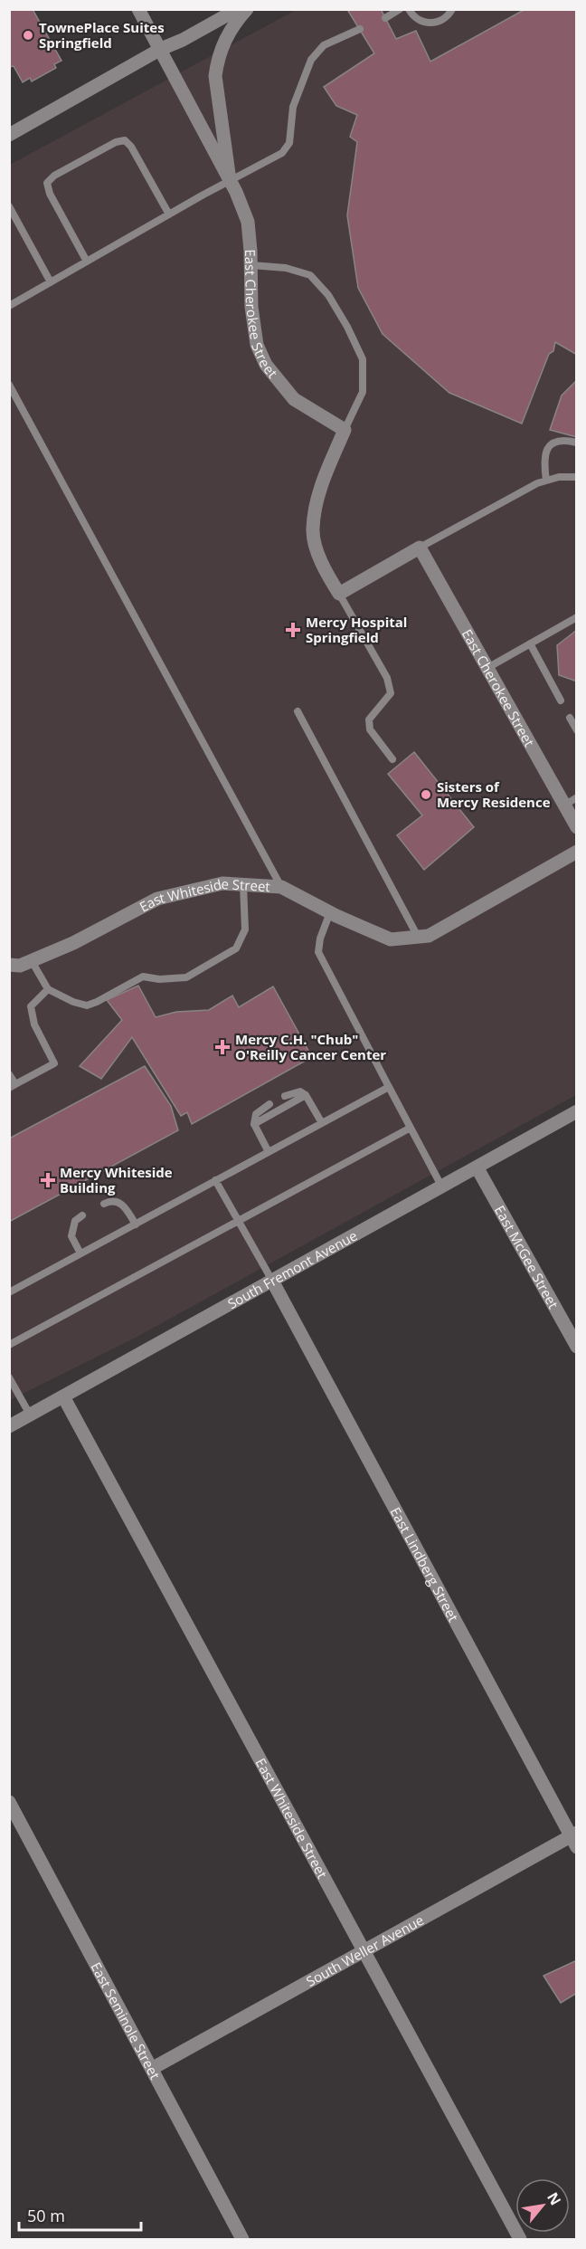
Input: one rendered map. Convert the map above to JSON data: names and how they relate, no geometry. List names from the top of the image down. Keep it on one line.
{"streets":{"street":["East Cherokee Street","East Whiteside Street","East McGee Street","South Fremont Avenue","East Lindberg Street","South Weller Avenue","East Seminole Street"]},"crossings":[["East Whiteside Street","South Fremont Avenue"],["East Whiteside Street","South Weller Avenue"],["East McGee Street","South Fremont Avenue"],["South Fremont Avenue","East Lindberg Street"],["East Lindberg Street","South Weller Avenue"],["South Weller Avenue","East Seminole Street"]],"places":{"other":["TownePlace Suites Springfield","Sisters of Mercy Residence"],"health":["Mercy Hospital Springfield","Mercy C.H. \"Chub\" O'Reilly Cancer Center","Mercy Whiteside Building"]},"scale_bar":"50 m","north":"top right"}
